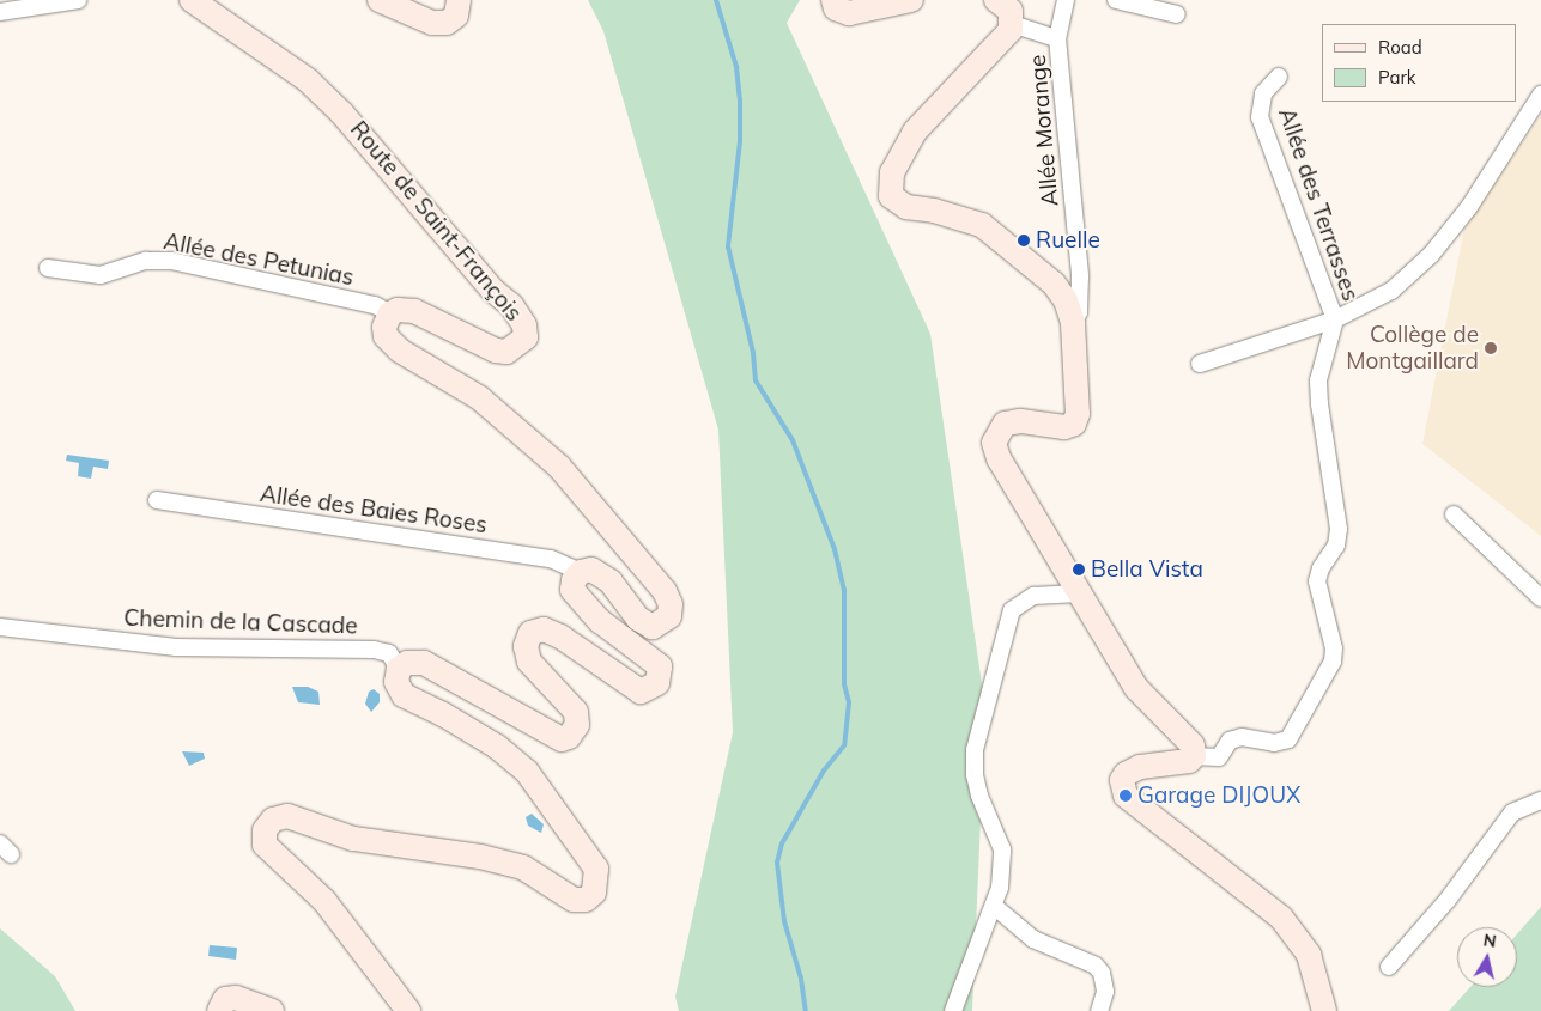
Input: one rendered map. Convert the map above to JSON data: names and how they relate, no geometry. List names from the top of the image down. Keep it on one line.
{"streets":{"main road":["Route de Saint-François"],"street":["Allée Morange","Allée des Terrasses","Allée des Petunias","Allée des Baies Roses","Chemin de la Cascade"]},"crossings":[["Route de Saint-François","Allée des Petunias"]],"places":["Ruelle","Collège de Montgaillard","Bella Vista","Garage DIJOUX"],"legend":["Road","Park"],"north":"top"}
